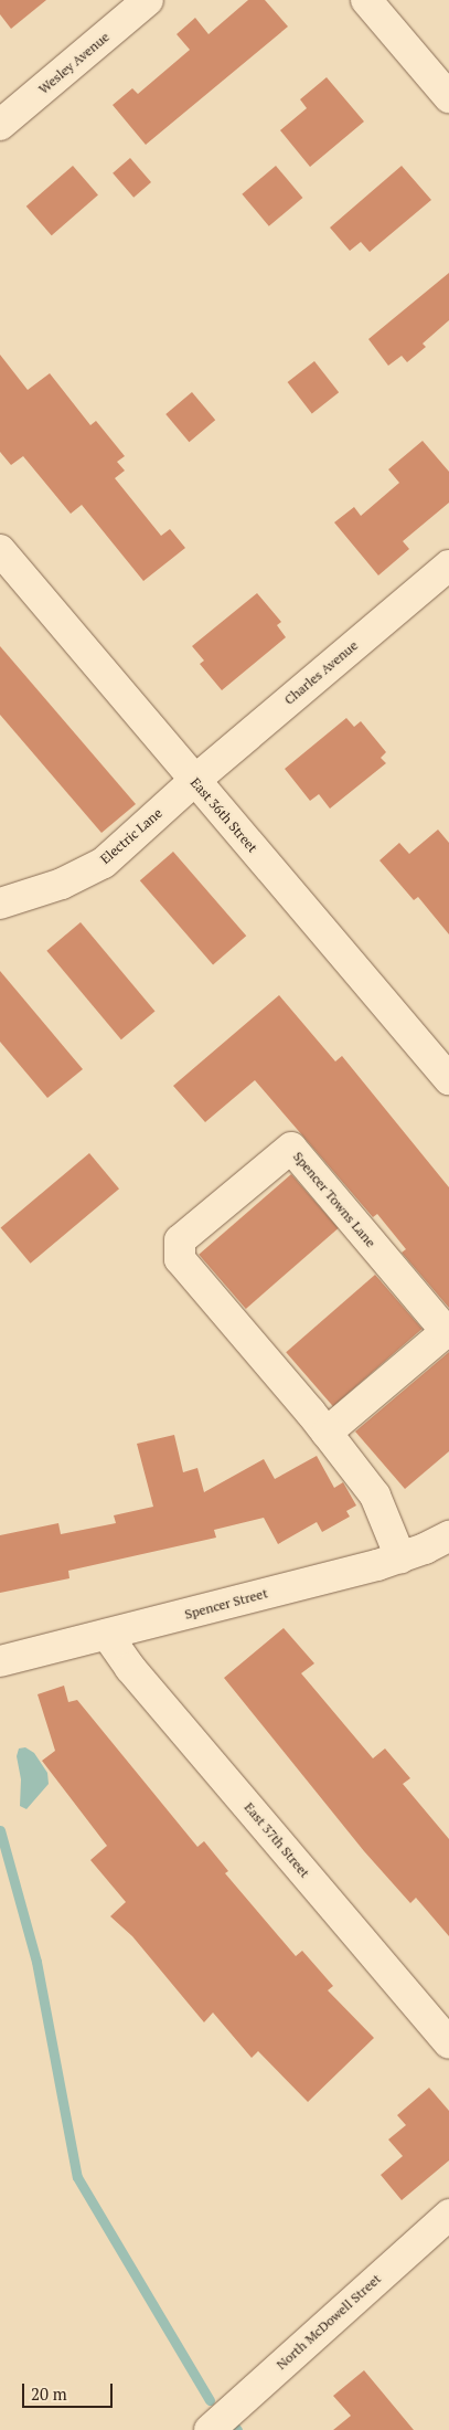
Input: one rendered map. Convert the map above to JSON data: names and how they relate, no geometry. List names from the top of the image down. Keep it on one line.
{"streets":{"street":["Wesley Avenue","Charles Avenue","East 36th Street","Electric Lane","Spencer Towns Lane","Spencer Street","East 37th Street","North McDowell Street"]},"crossings":[["Charles Avenue","East 36th Street"],["Charles Avenue","Electric Lane"],["East 36th Street","Electric Lane"],["Spencer Towns Lane","Spencer Street"],["Spencer Street","East 37th Street"]],"scale_bar":"20 m"}
